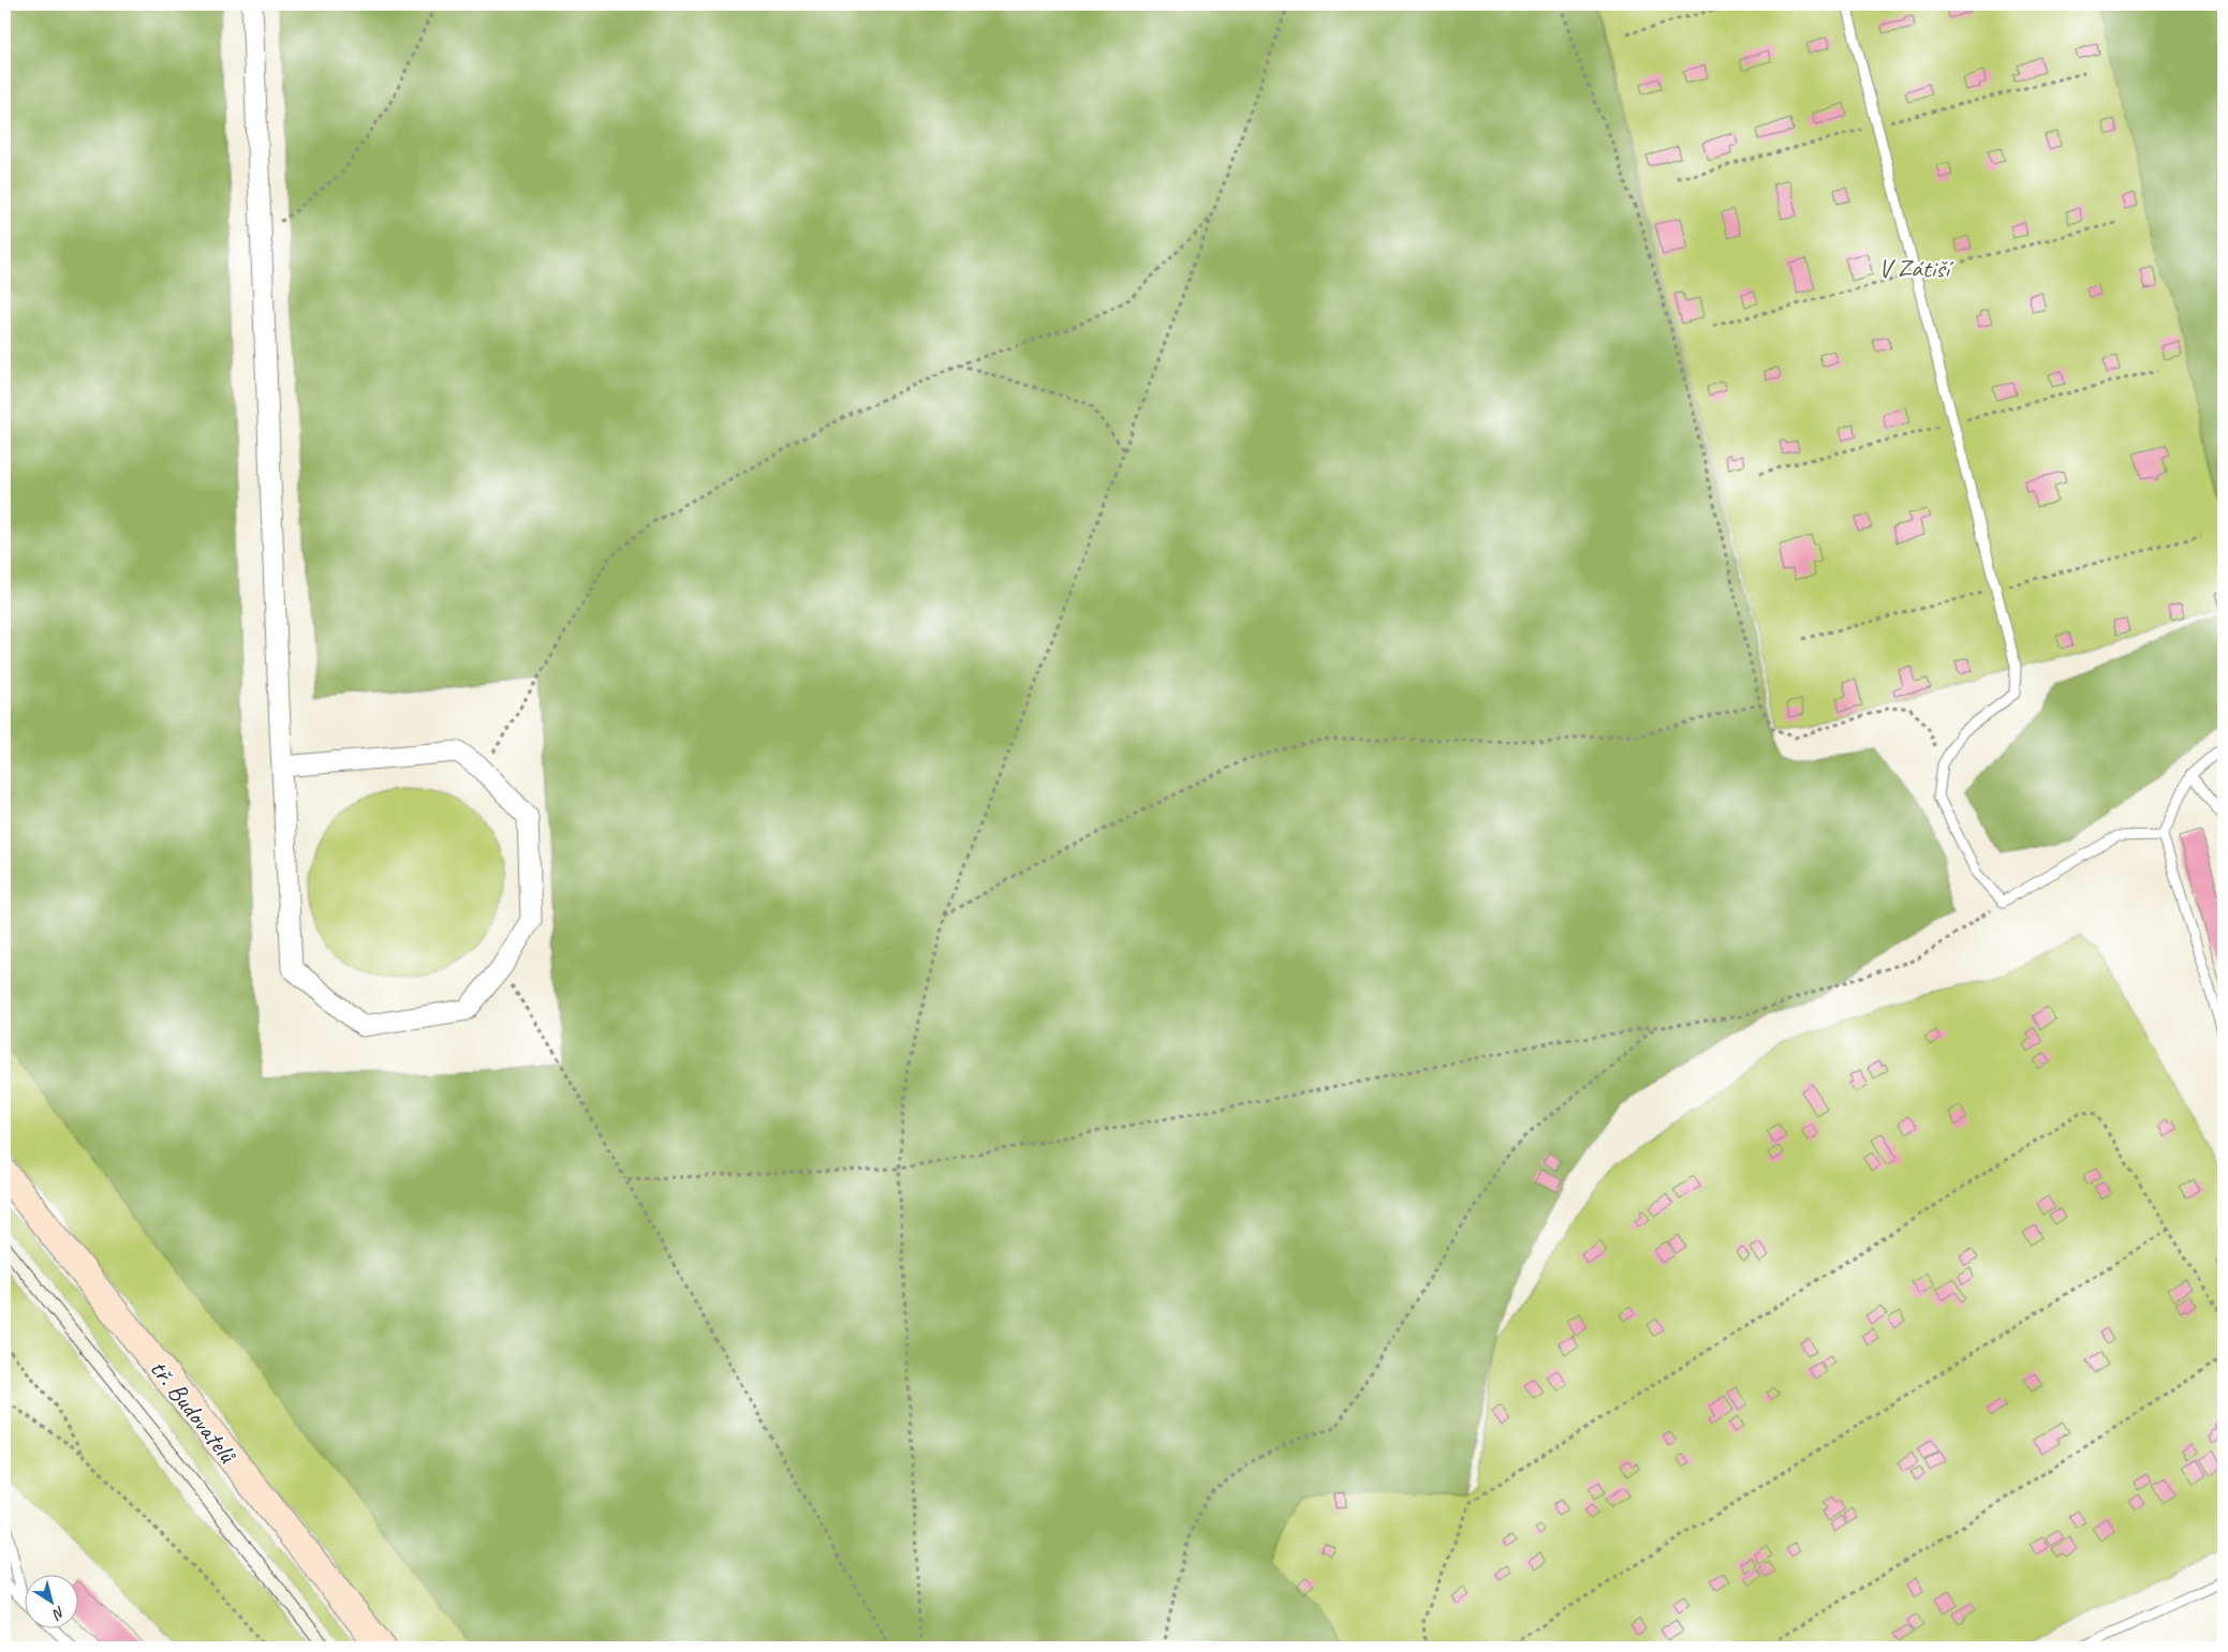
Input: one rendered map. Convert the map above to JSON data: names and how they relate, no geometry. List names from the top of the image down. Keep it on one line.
{"streets":{"street":["tř. Budovatelů"]},"parks":["V Zátiší"],"north":"bottom right"}
